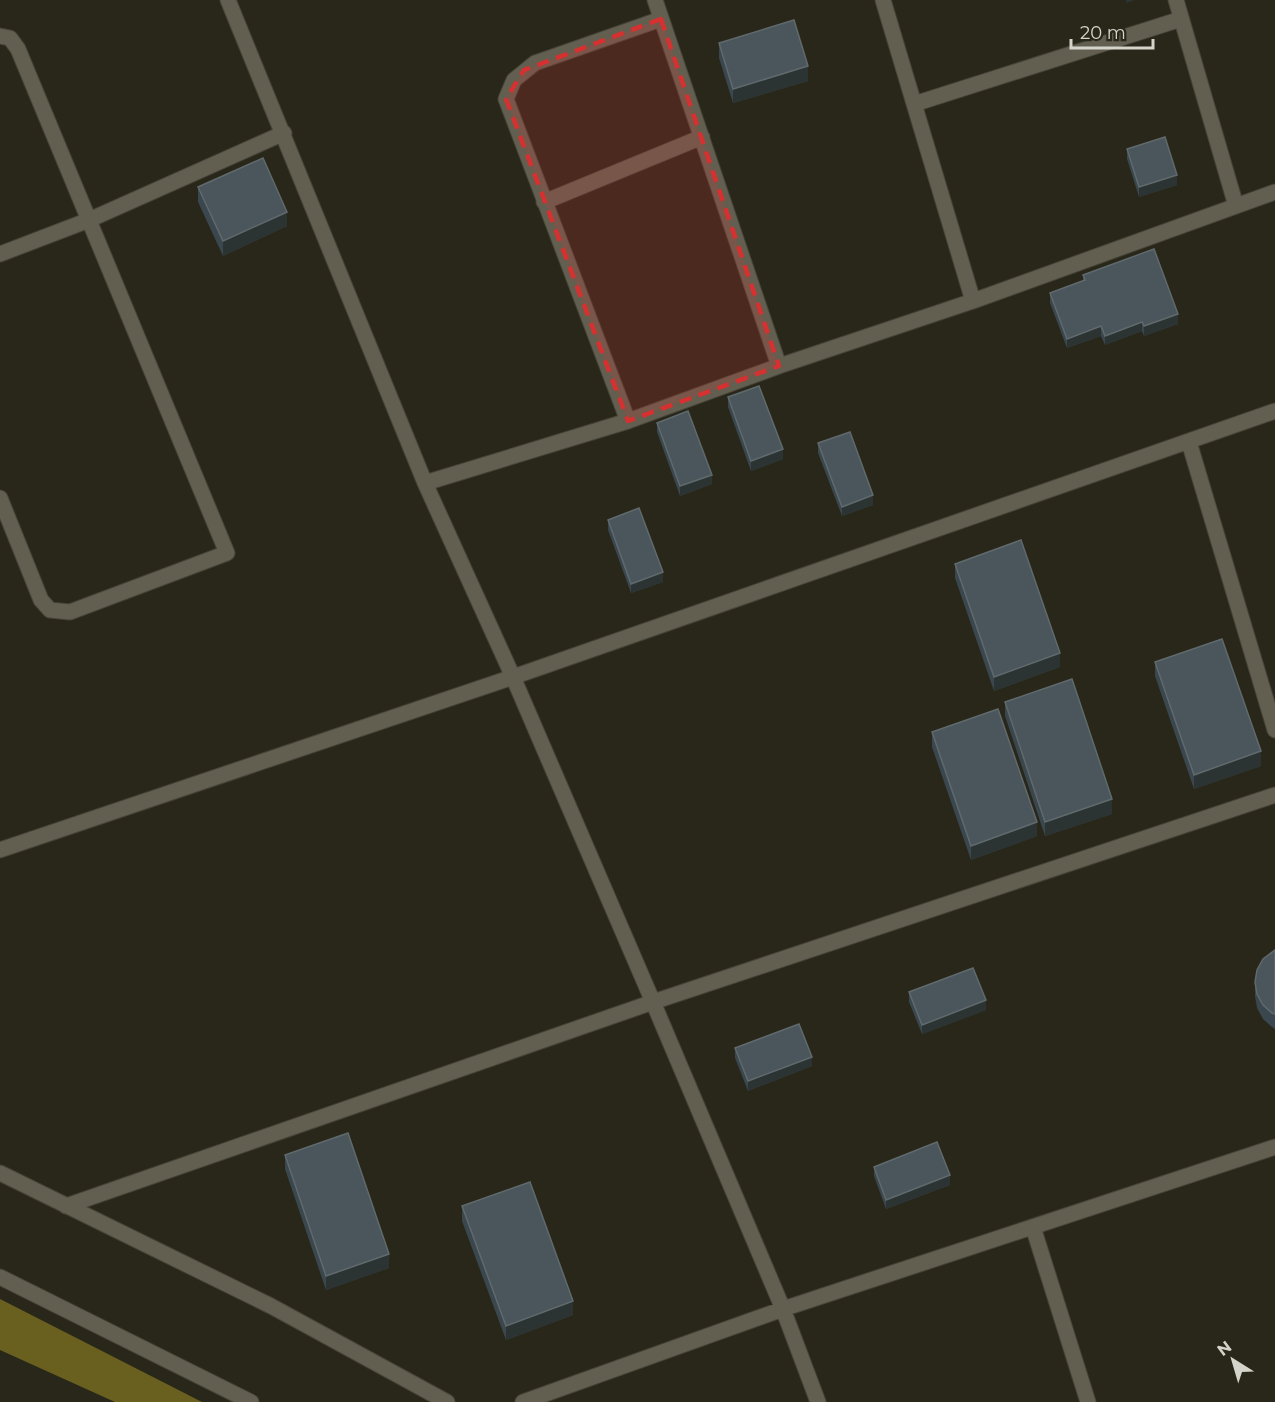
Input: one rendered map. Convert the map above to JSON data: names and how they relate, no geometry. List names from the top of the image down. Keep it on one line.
{"scale_bar":"20 m","north":"top left"}
